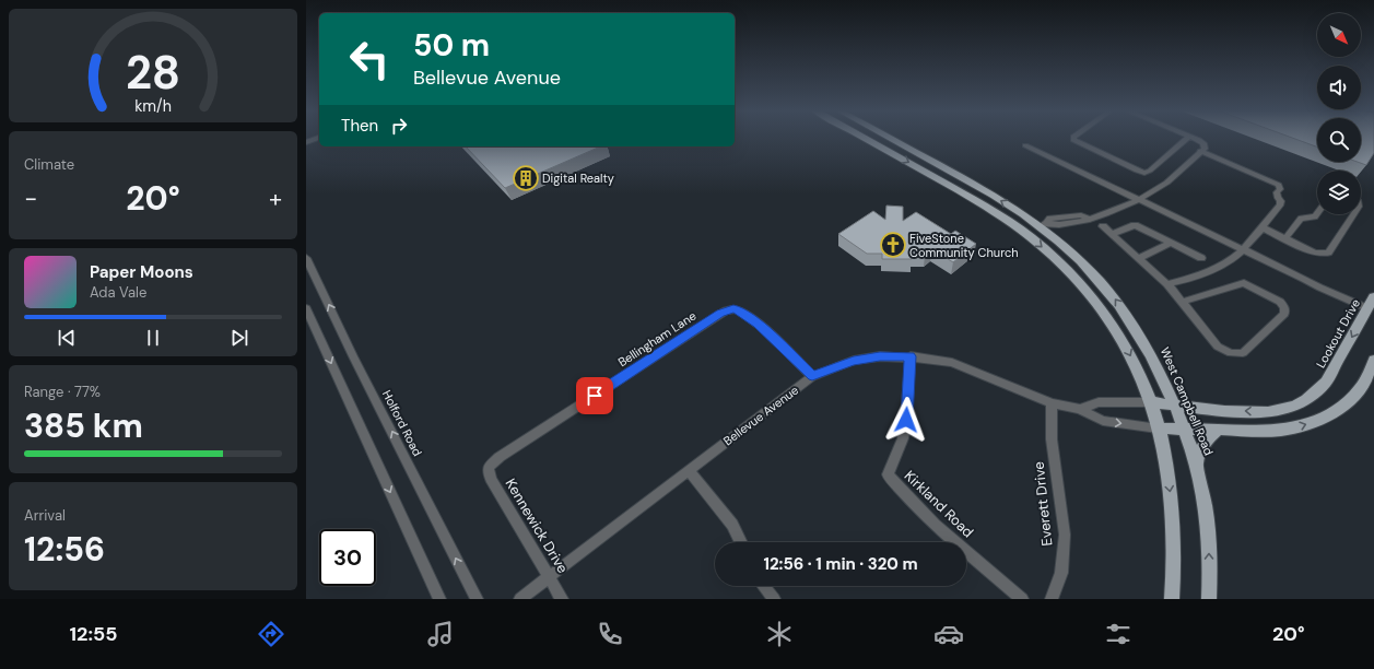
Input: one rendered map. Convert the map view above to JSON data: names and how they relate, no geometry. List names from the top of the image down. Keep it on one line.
{"streets":{"main road":["Lookout Drive","West Campbell Road"],"street":["Bellingham Lane","Bellevue Avenue","Holford Road","Kirkland Road","Everett Drive","Kennewick Drive"]},"crossings":[["Lookout Drive","West Campbell Road"],["Lookout Drive","Bellevue Avenue"],["Bellingham Lane","Bellevue Avenue"],["Bellingham Lane","Kennewick Drive"],["Bellevue Avenue","Kirkland Road"],["Bellevue Avenue","Everett Drive"],["Bellevue Avenue","Kennewick Drive"]],"places":{"building":["Digital Realty"],"church":["FiveStone Community Church"]},"north":"bottom right","page":{"turn":["50 m","Bellevue Avenue"],"then":"Then","tile":["Climate",["Range · 77%","385 km"],["Arrival","12:56"]],"heat":["−","20°","+"],"song":["Paper Moons","Ada Vale"],"limit":"30","trip":"12:56 · 1 min · 320 m","tabs":["12:55","20°"],"gauge":["28","km/h"]}}
